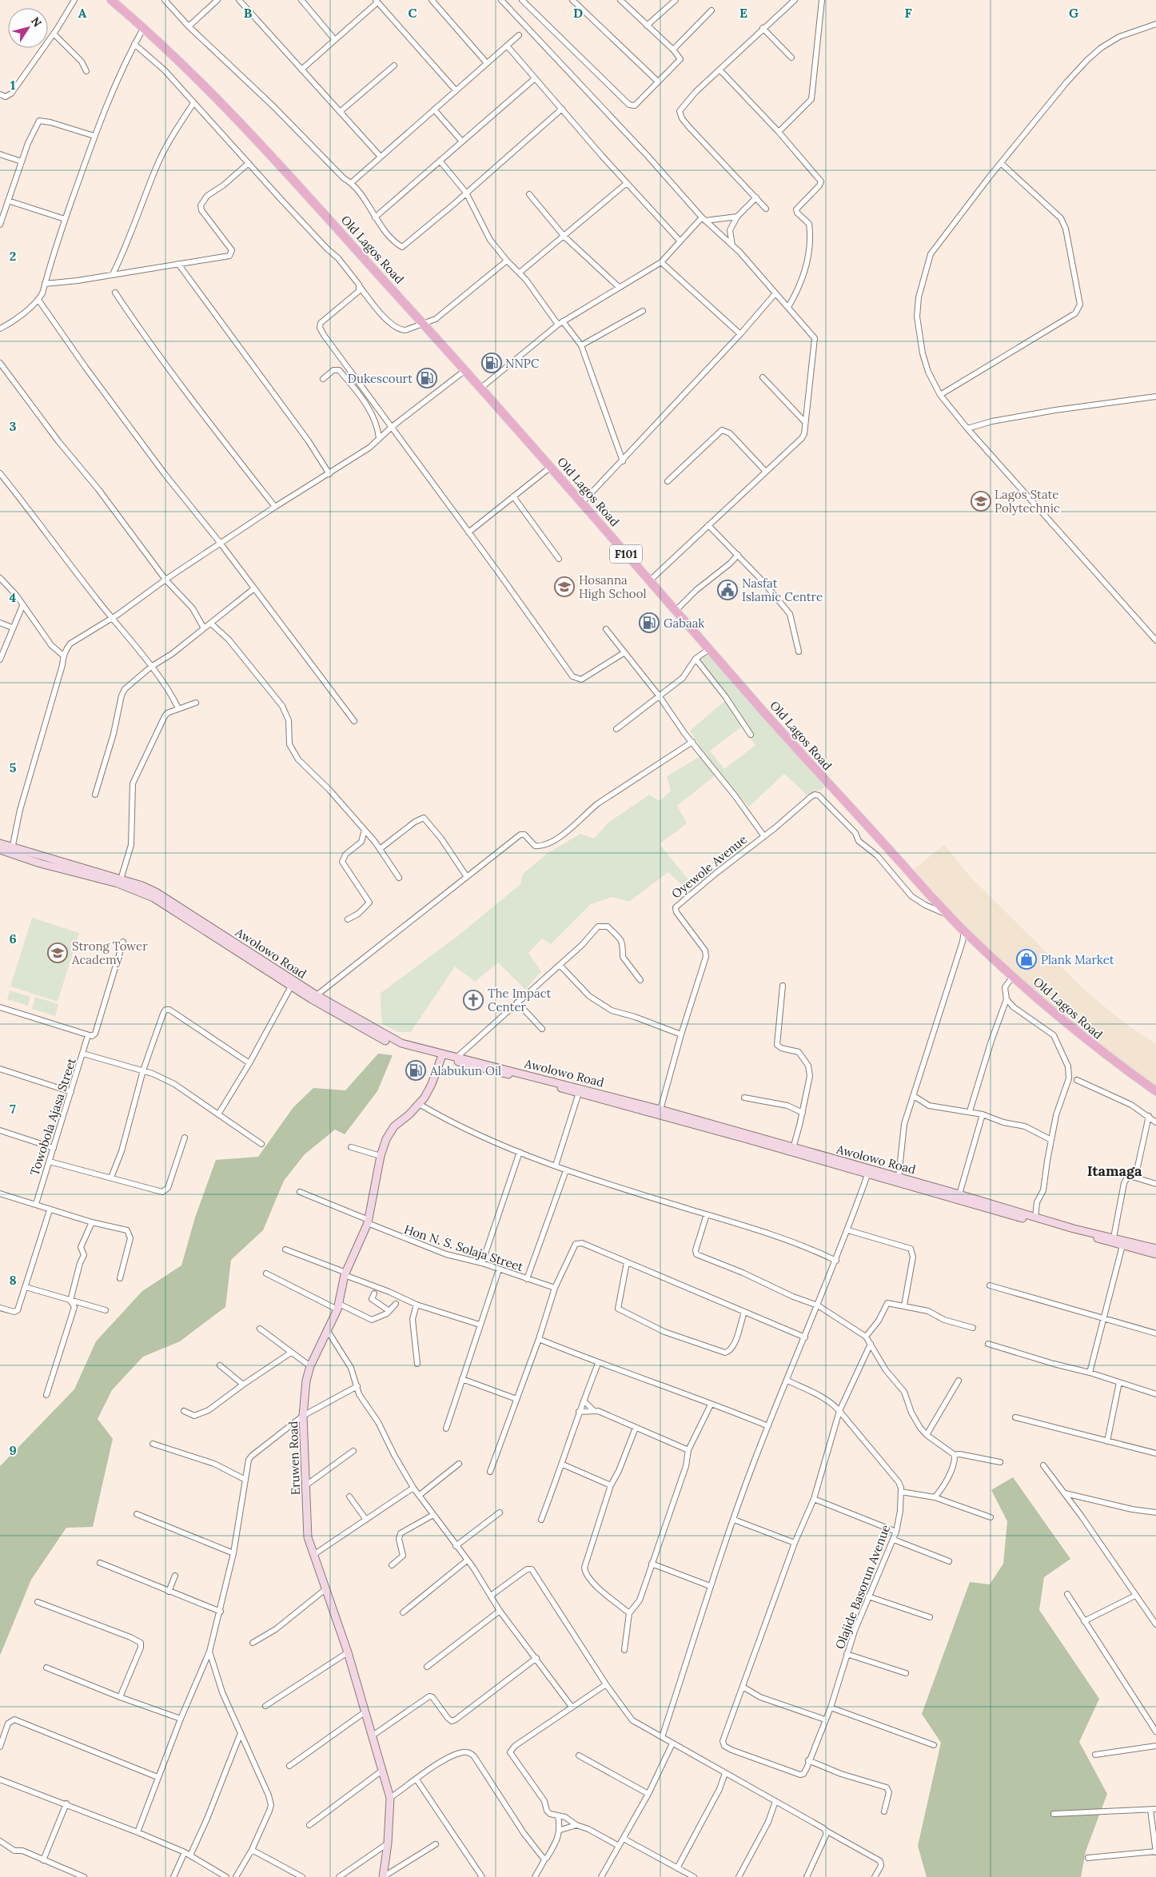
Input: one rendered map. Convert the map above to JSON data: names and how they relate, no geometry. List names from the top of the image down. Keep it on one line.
{"streets":{"main road":["Old Lagos Road","F101","Awolowo Road","Eruwen Road"],"street":["Oyewole Avenue","Towobola Ajasa Street","Hon N. S. Solaja Street","Olajide Basorun Avenue"]},"crossings":[["Old Lagos Road","Oyewole Avenue"],["Oyewole Avenue","Awolowo Road"],["Awolowo Road","Eruwen Road"],["Hon N. S. Solaja Street","Eruwen Road"]],"districts":["Itamaga"],"places":{"fuel station":["NNPC","Dukescourt","Gabaak","Alabukun Oil"],"school or university":["Lagos State Polytechnic","Hosanna High School","Strong Tower Academy"],"public building":["Nasfat Islamic Centre"],"shop":["Plank Market"],"church":["The Impact Center"]},"north":"top right","grid":{"columns":["A","B","C","D","E","F","G"],"rows":["1","2","3","4","5","6","7","8","9"]}}
